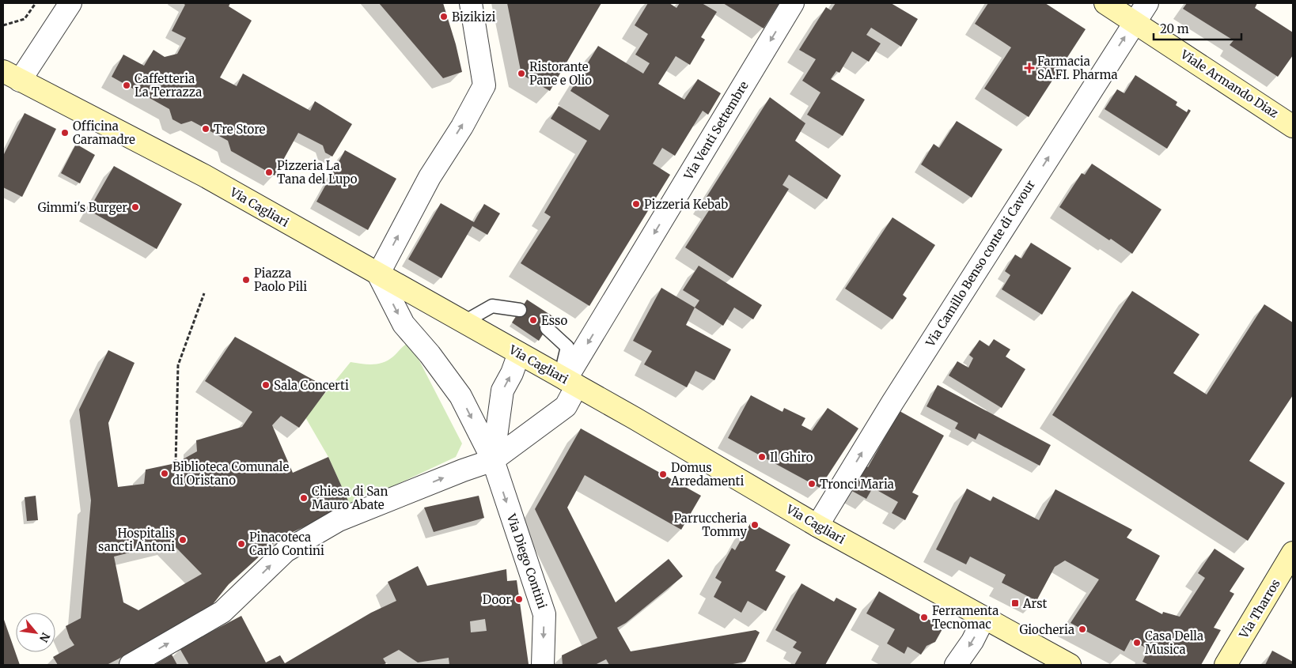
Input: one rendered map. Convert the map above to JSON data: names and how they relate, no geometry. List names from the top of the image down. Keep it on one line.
{"streets":{"main road":["Viale Armando Diaz","Via Cagliari","Via Tharros"],"street":["Via Venti Settembre","Via Camillo Benso conte di Cavour","Via Diego Contini"]},"crossings":[["Viale Armando Diaz","Via Camillo Benso conte di Cavour"],["Via Venti Settembre","Via Cagliari"],["Via Venti Settembre","Via Diego Contini"],["Via Cagliari","Via Camillo Benso conte di Cavour"],["Via Cagliari","Via Diego Contini"]],"one_way":["Via Camillo Benso conte di Cavour","Via Diego Contini"],"places":{"other":["Bizikizi","Ristorante Pane e Olio","Caffetteria La Terrazza","Tre Store","Officina Caramadre","Pizzeria La Tana del Lupo","Pizzeria Kebab","Gimmi's Burger","Piazza Paolo Pili","Esso","Sala Concerti","Il Ghiro","Biblioteca Comunale di Oristano","Domus Arredamenti","Tronci Maria","Chiesa di San Mauro Abate","Parruccheria Tommy","Hospitalis sancti Antoni","Pinacoteca Carlo Contini","Door","Ferramenta Tecnomac","Giocheria","Casa Della Musica"],"health":["Farmacia SA.FI. Pharma"],"transit":["Arst"]},"scale_bar":"20 m","north":"bottom right"}
